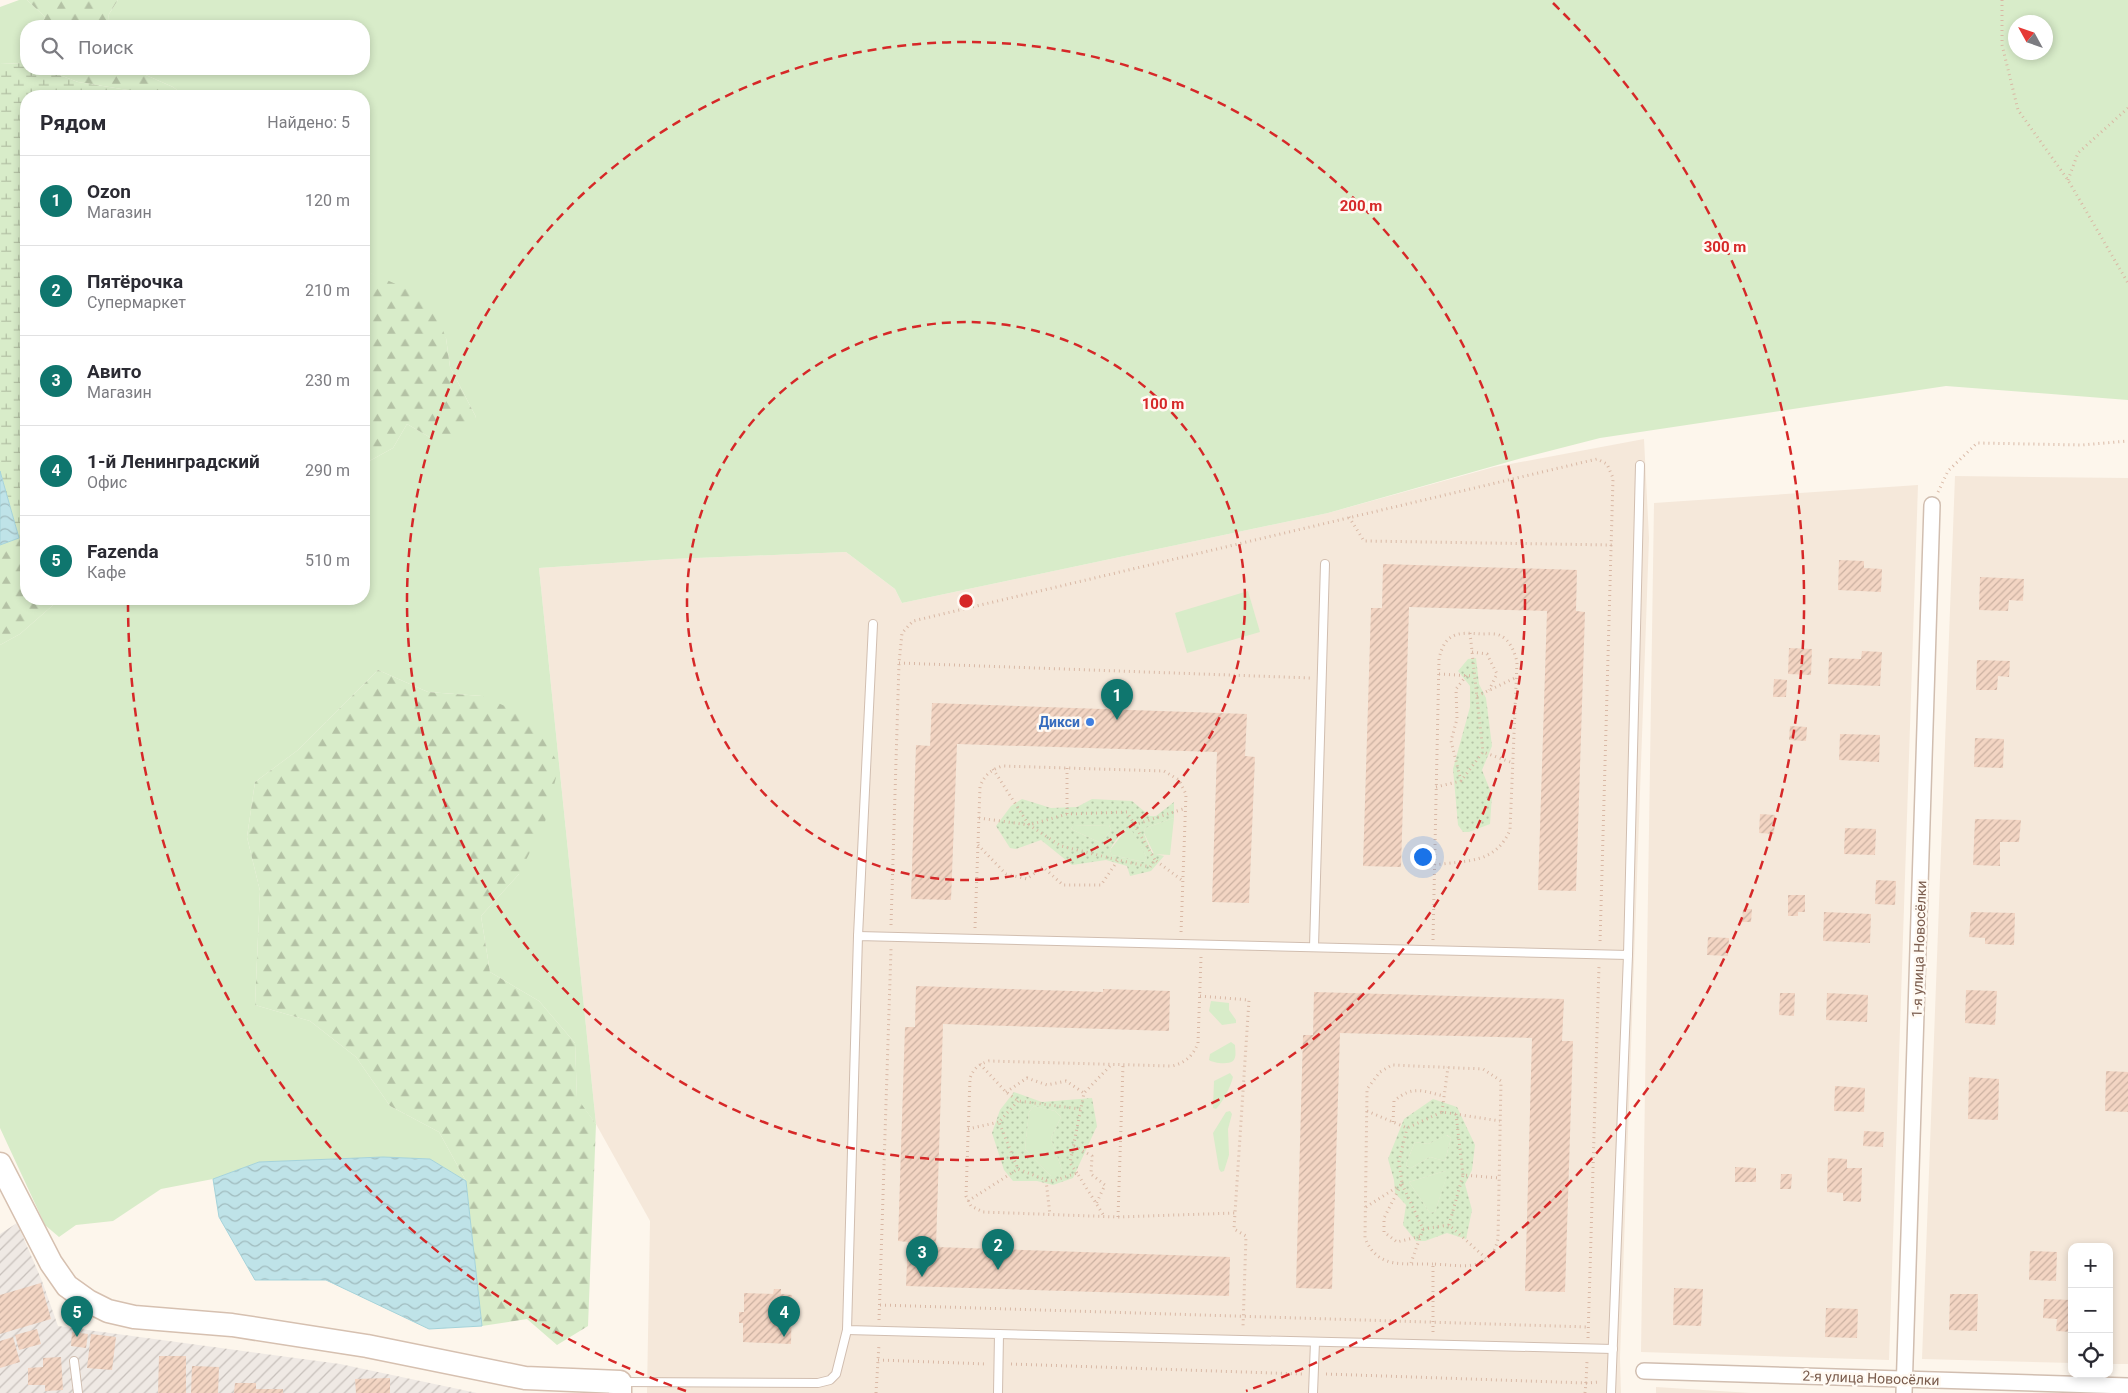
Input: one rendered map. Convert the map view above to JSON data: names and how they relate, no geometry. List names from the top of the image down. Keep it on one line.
{"streets":{"street":["1-я улица Новосёлки","2-я улица Новосёлки"]},"crossings":[["1-я улица Новосёлки","2-я улица Новосёлки"]],"places":["Дикси"],"north":"top left","page":{"search":"Поиск","heading":["Рядом","Найдено: 5"],"list":[{"mark":"1","name":"Ozon","note":"Магазин","value":"120 m"},{"mark":"2","name":"Пятёрочка","note":"Супермаркет","value":"210 m"},{"mark":"3","name":"Авито","note":"Магазин","value":"230 m"},{"mark":"4","name":"1-й Ленинградский","note":"Офис","value":"290 m"},{"mark":"5","name":"Fazenda","note":"Кафе","value":"510 m"}],"pins":["1","2","3","4","5"],"map_buttons":["+","−"]},"rings":["200 m","300 m","100 m"]}
